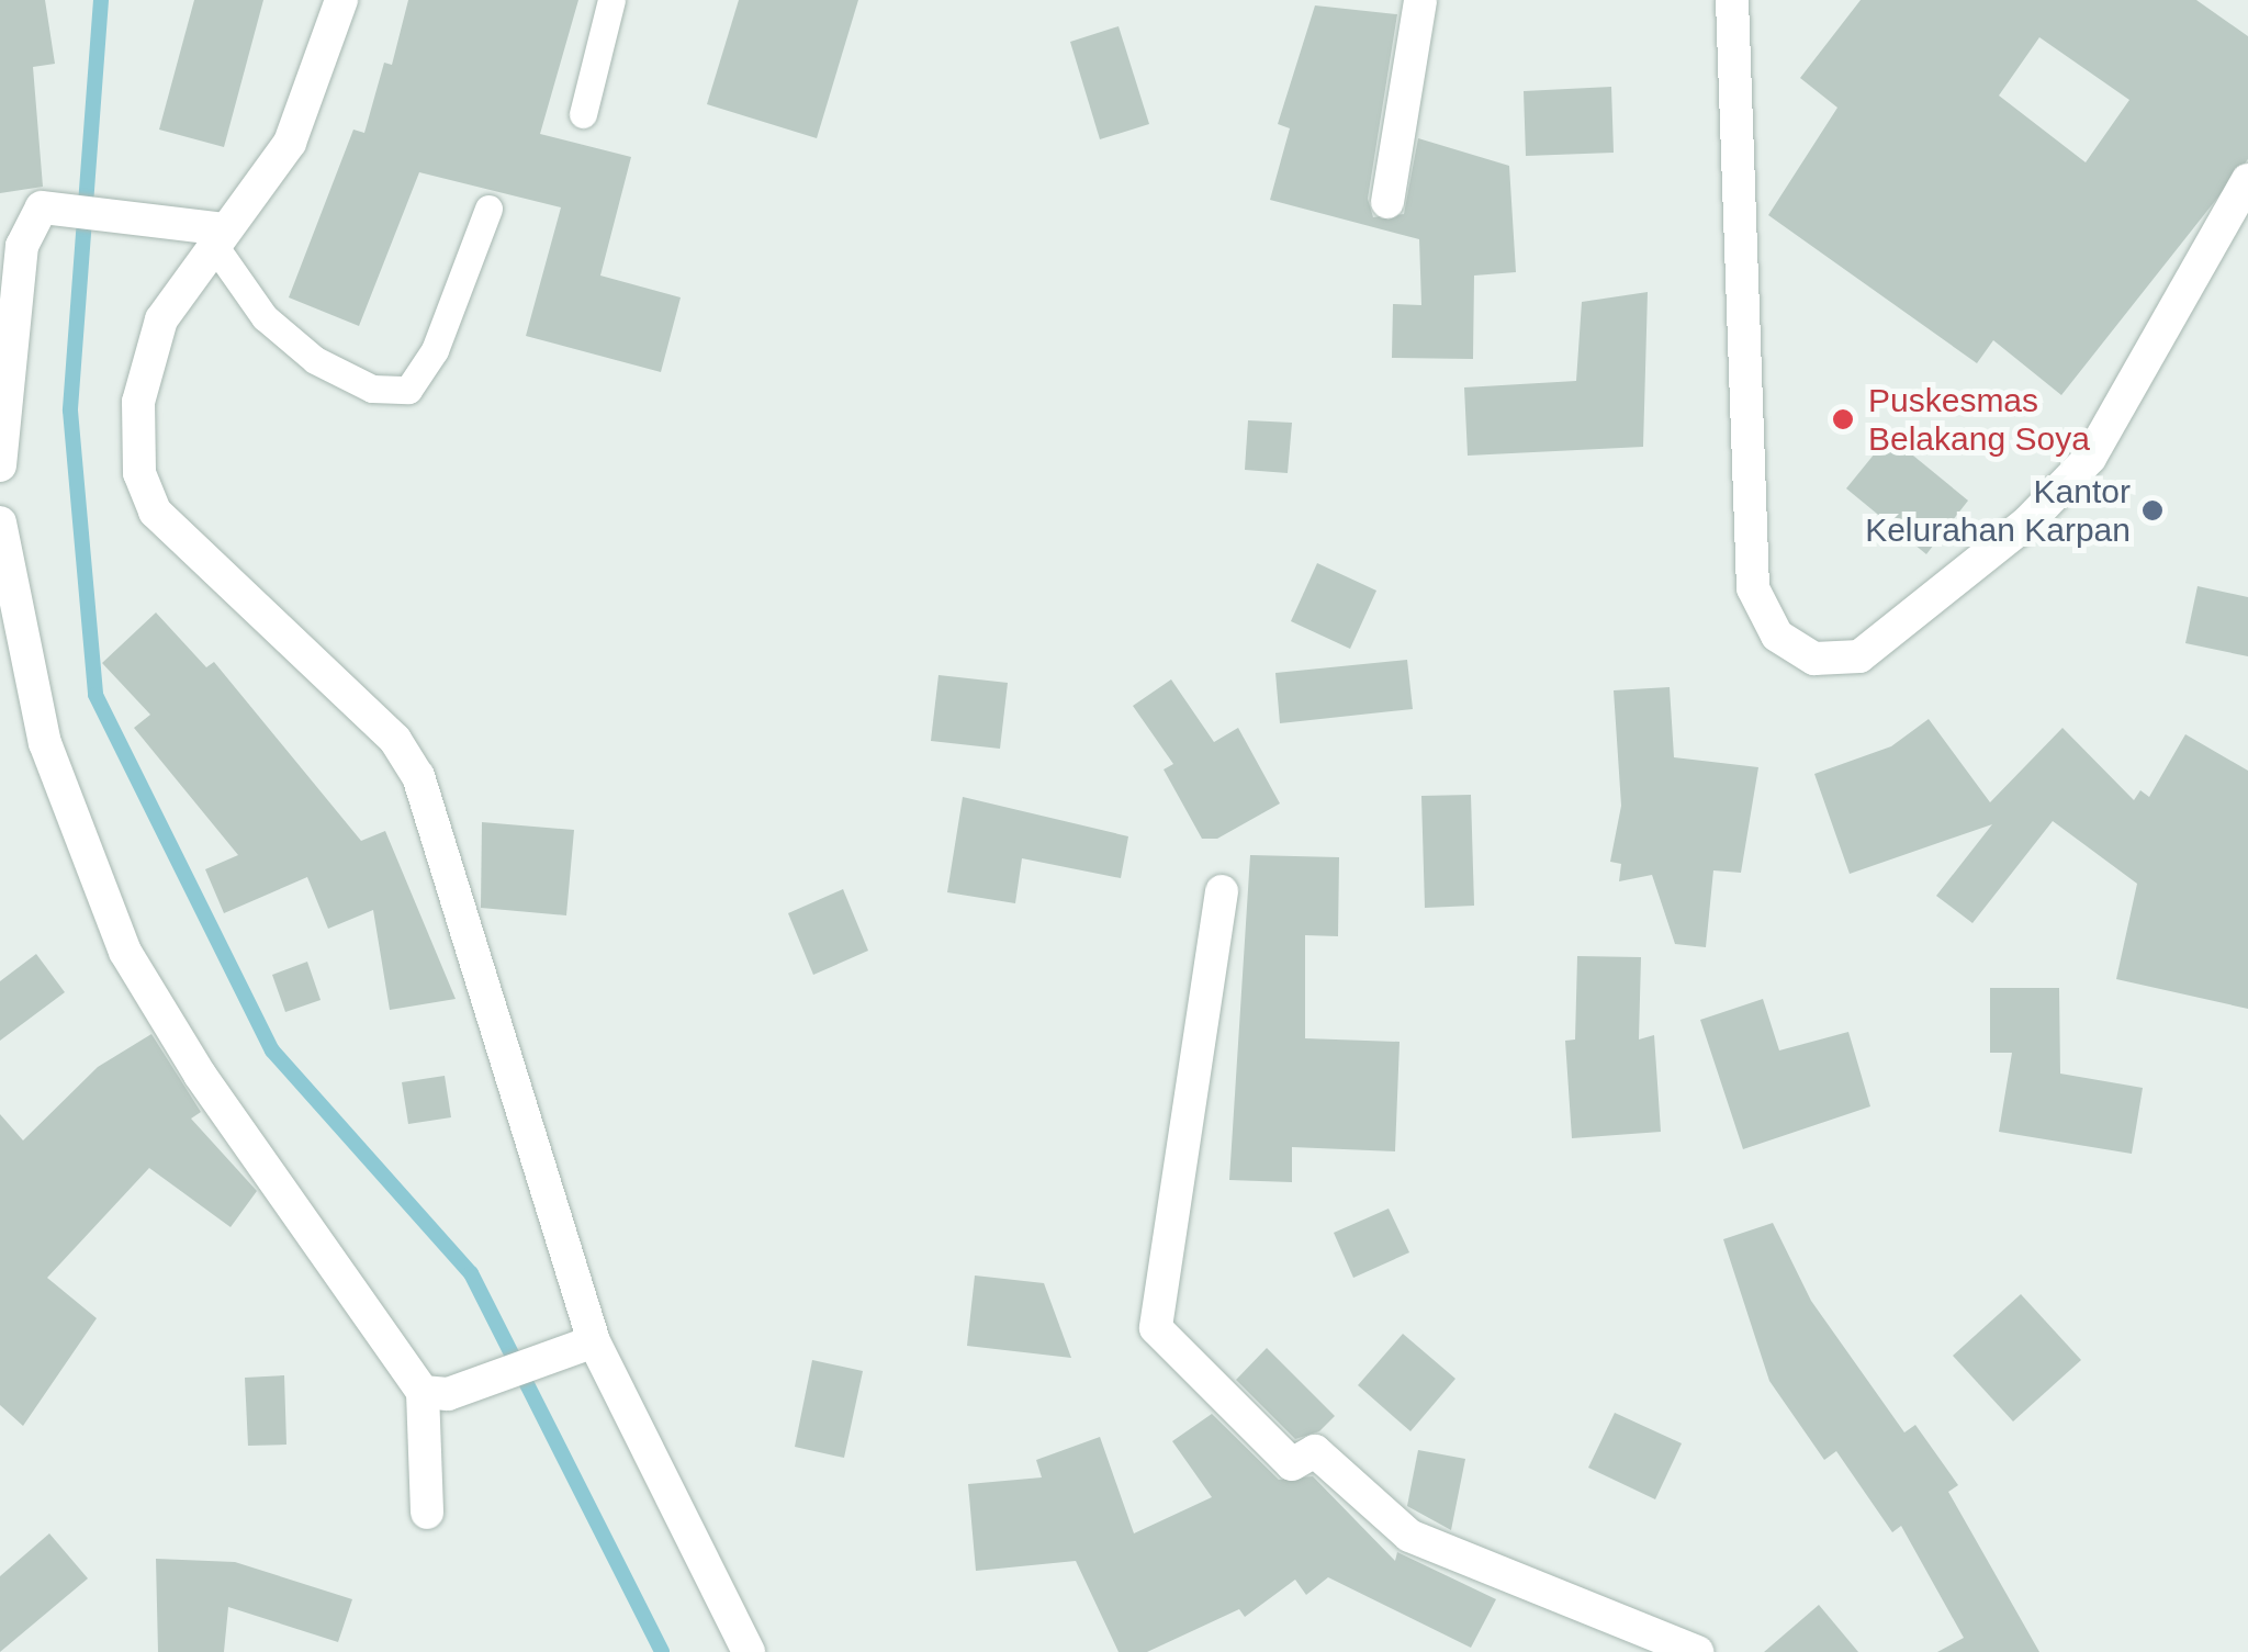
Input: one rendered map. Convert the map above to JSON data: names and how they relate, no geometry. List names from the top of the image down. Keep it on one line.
{"places":["Puskesmas Belakang Soya","Kantor Kelurahan Karpan"]}
